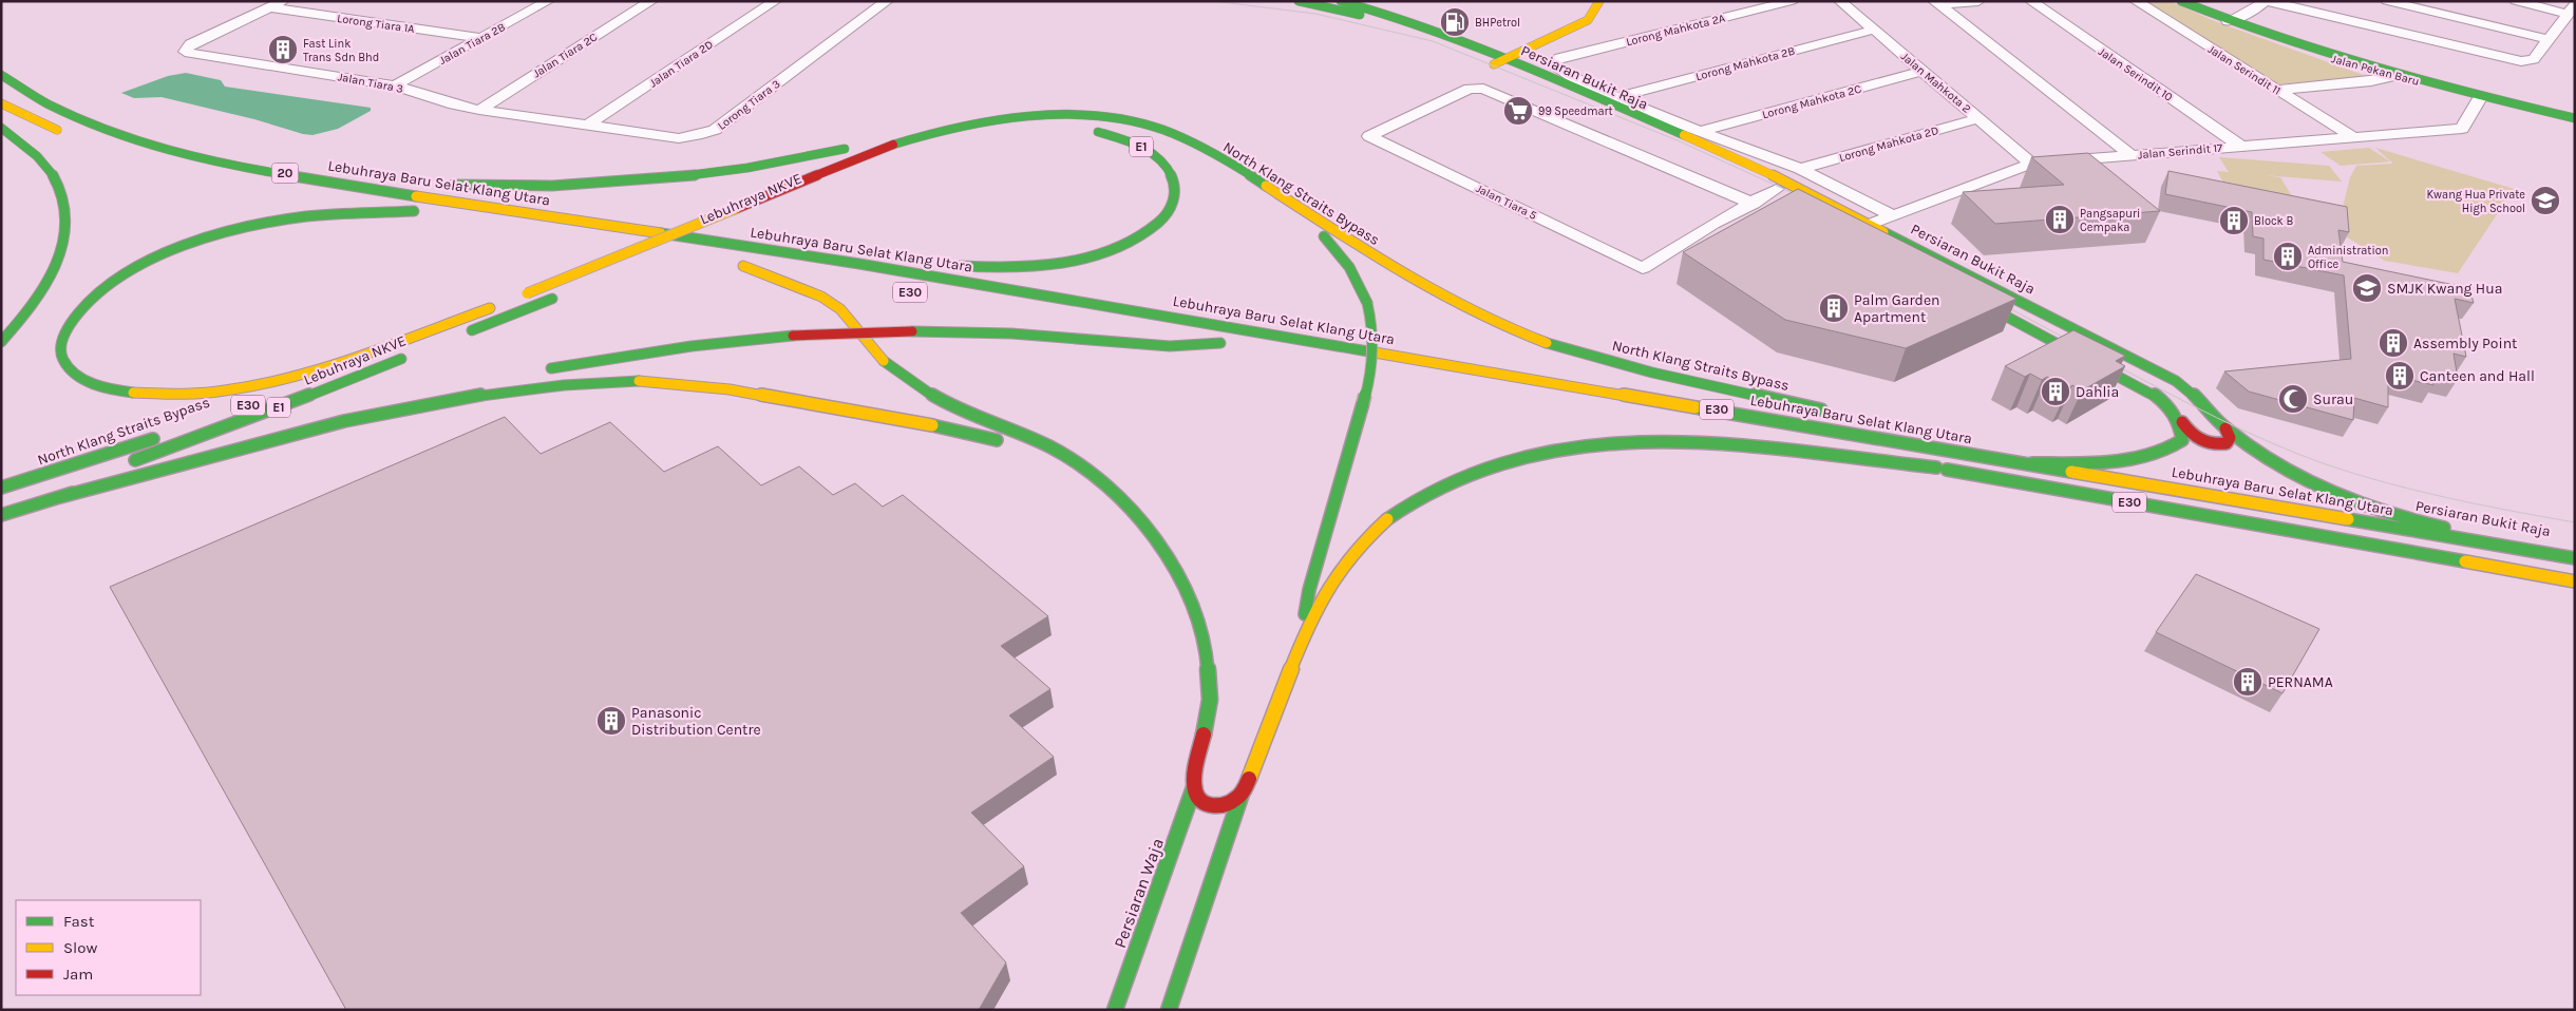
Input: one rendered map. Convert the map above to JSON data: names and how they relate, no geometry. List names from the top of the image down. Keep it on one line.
{"streets":{"main road":["Jalan Pekan Baru","Persiaran Bukit Raja","E1","20","Lebuhraya Baru Selat Klang Utara","North Klang Straits Bypass","Lebuhraya NKVE","E30","Persiaran Waja"],"street":["Lorong Tiara 1A","Lorong Mahkota 2A","Jalan Tiara 2B","Jalan Tiara 2C","Jalan Tiara 2D","Lorong Mahkota 2B","Jalan Serindit 11","Jalan Serindit 10","Jalan Tiara 3","Jalan Mahkota 2","Lorong Mahkota 2C","Lorong Tiara 3","Lorong Mahkota 2D","Jalan Serindit 17","Jalan Tiara 5"]},"crossings":[["Lorong Tiara 1A","Jalan Tiara 2B"],["Lorong Tiara 1A","Jalan Tiara 3"],["Lorong Mahkota 2A","Lorong Mahkota 2B"],["Jalan Tiara 2B","Jalan Tiara 3"],["Jalan Tiara 2C","Jalan Tiara 3"],["Jalan Tiara 2D","Jalan Tiara 3"],["Jalan Tiara 2D","Lorong Tiara 3"],["Lorong Mahkota 2B","Jalan Mahkota 2"],["Jalan Serindit 11","Jalan Serindit 17"],["Jalan Pekan Baru","Jalan Serindit 17"],["Jalan Serindit 10","Jalan Serindit 17"],["Persiaran Bukit Raja","Jalan Serindit 17"],["Jalan Tiara 3","Lorong Tiara 3"],["Jalan Mahkota 2","Lorong Mahkota 2C"],["Jalan Mahkota 2","Lorong Mahkota 2D"],["Jalan Mahkota 2","Jalan Serindit 17"],["E1","Lebuhraya Baru Selat Klang Utara"],["Lebuhraya Baru Selat Klang Utara","E30"]],"places":{"fuel station":["BHPetrol"],"building":["Fast Link Trans Sdn Bhd","Pangsapuri Cempaka","Block B","Administration Office","Palm Garden Apartment","Assembly Point","Canteen and Hall","Dahlia","PERNAMA","Panasonic Distribution Centre"],"supermarket":["99 Speedmart"],"school or university":["Kwang Hua Private High School","SMJK Kwang Hua"],"mosque":["Surau"]},"legend":["Fast","Slow","Jam"]}
